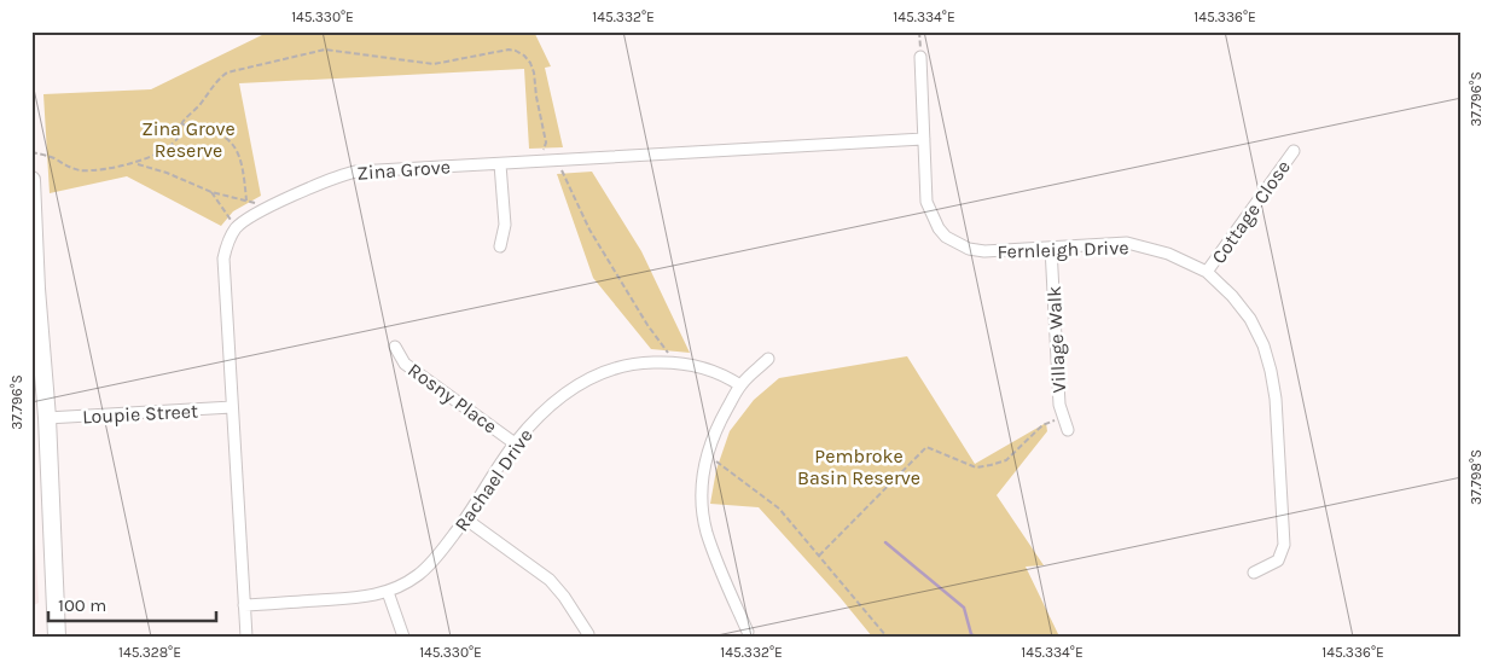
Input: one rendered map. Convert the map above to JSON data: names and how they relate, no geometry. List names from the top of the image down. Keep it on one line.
{"streets":{"street":["Zina Grove","Cottage Close","Fernleigh Drive","Village Walk","Rosny Place","Loupie Street","Rachael Drive"]},"crossings":[["Zina Grove","Fernleigh Drive"],["Cottage Close","Fernleigh Drive"],["Fernleigh Drive","Village Walk"],["Rosny Place","Rachael Drive"]],"parks":["Zina Grove Reserve","Pembroke Basin Reserve"],"scale_bar":"100 m","coordinates":["145.330°E","145.332°E","145.334°E","145.336°E","37.796°S","37.798°S","145.328°E"]}
